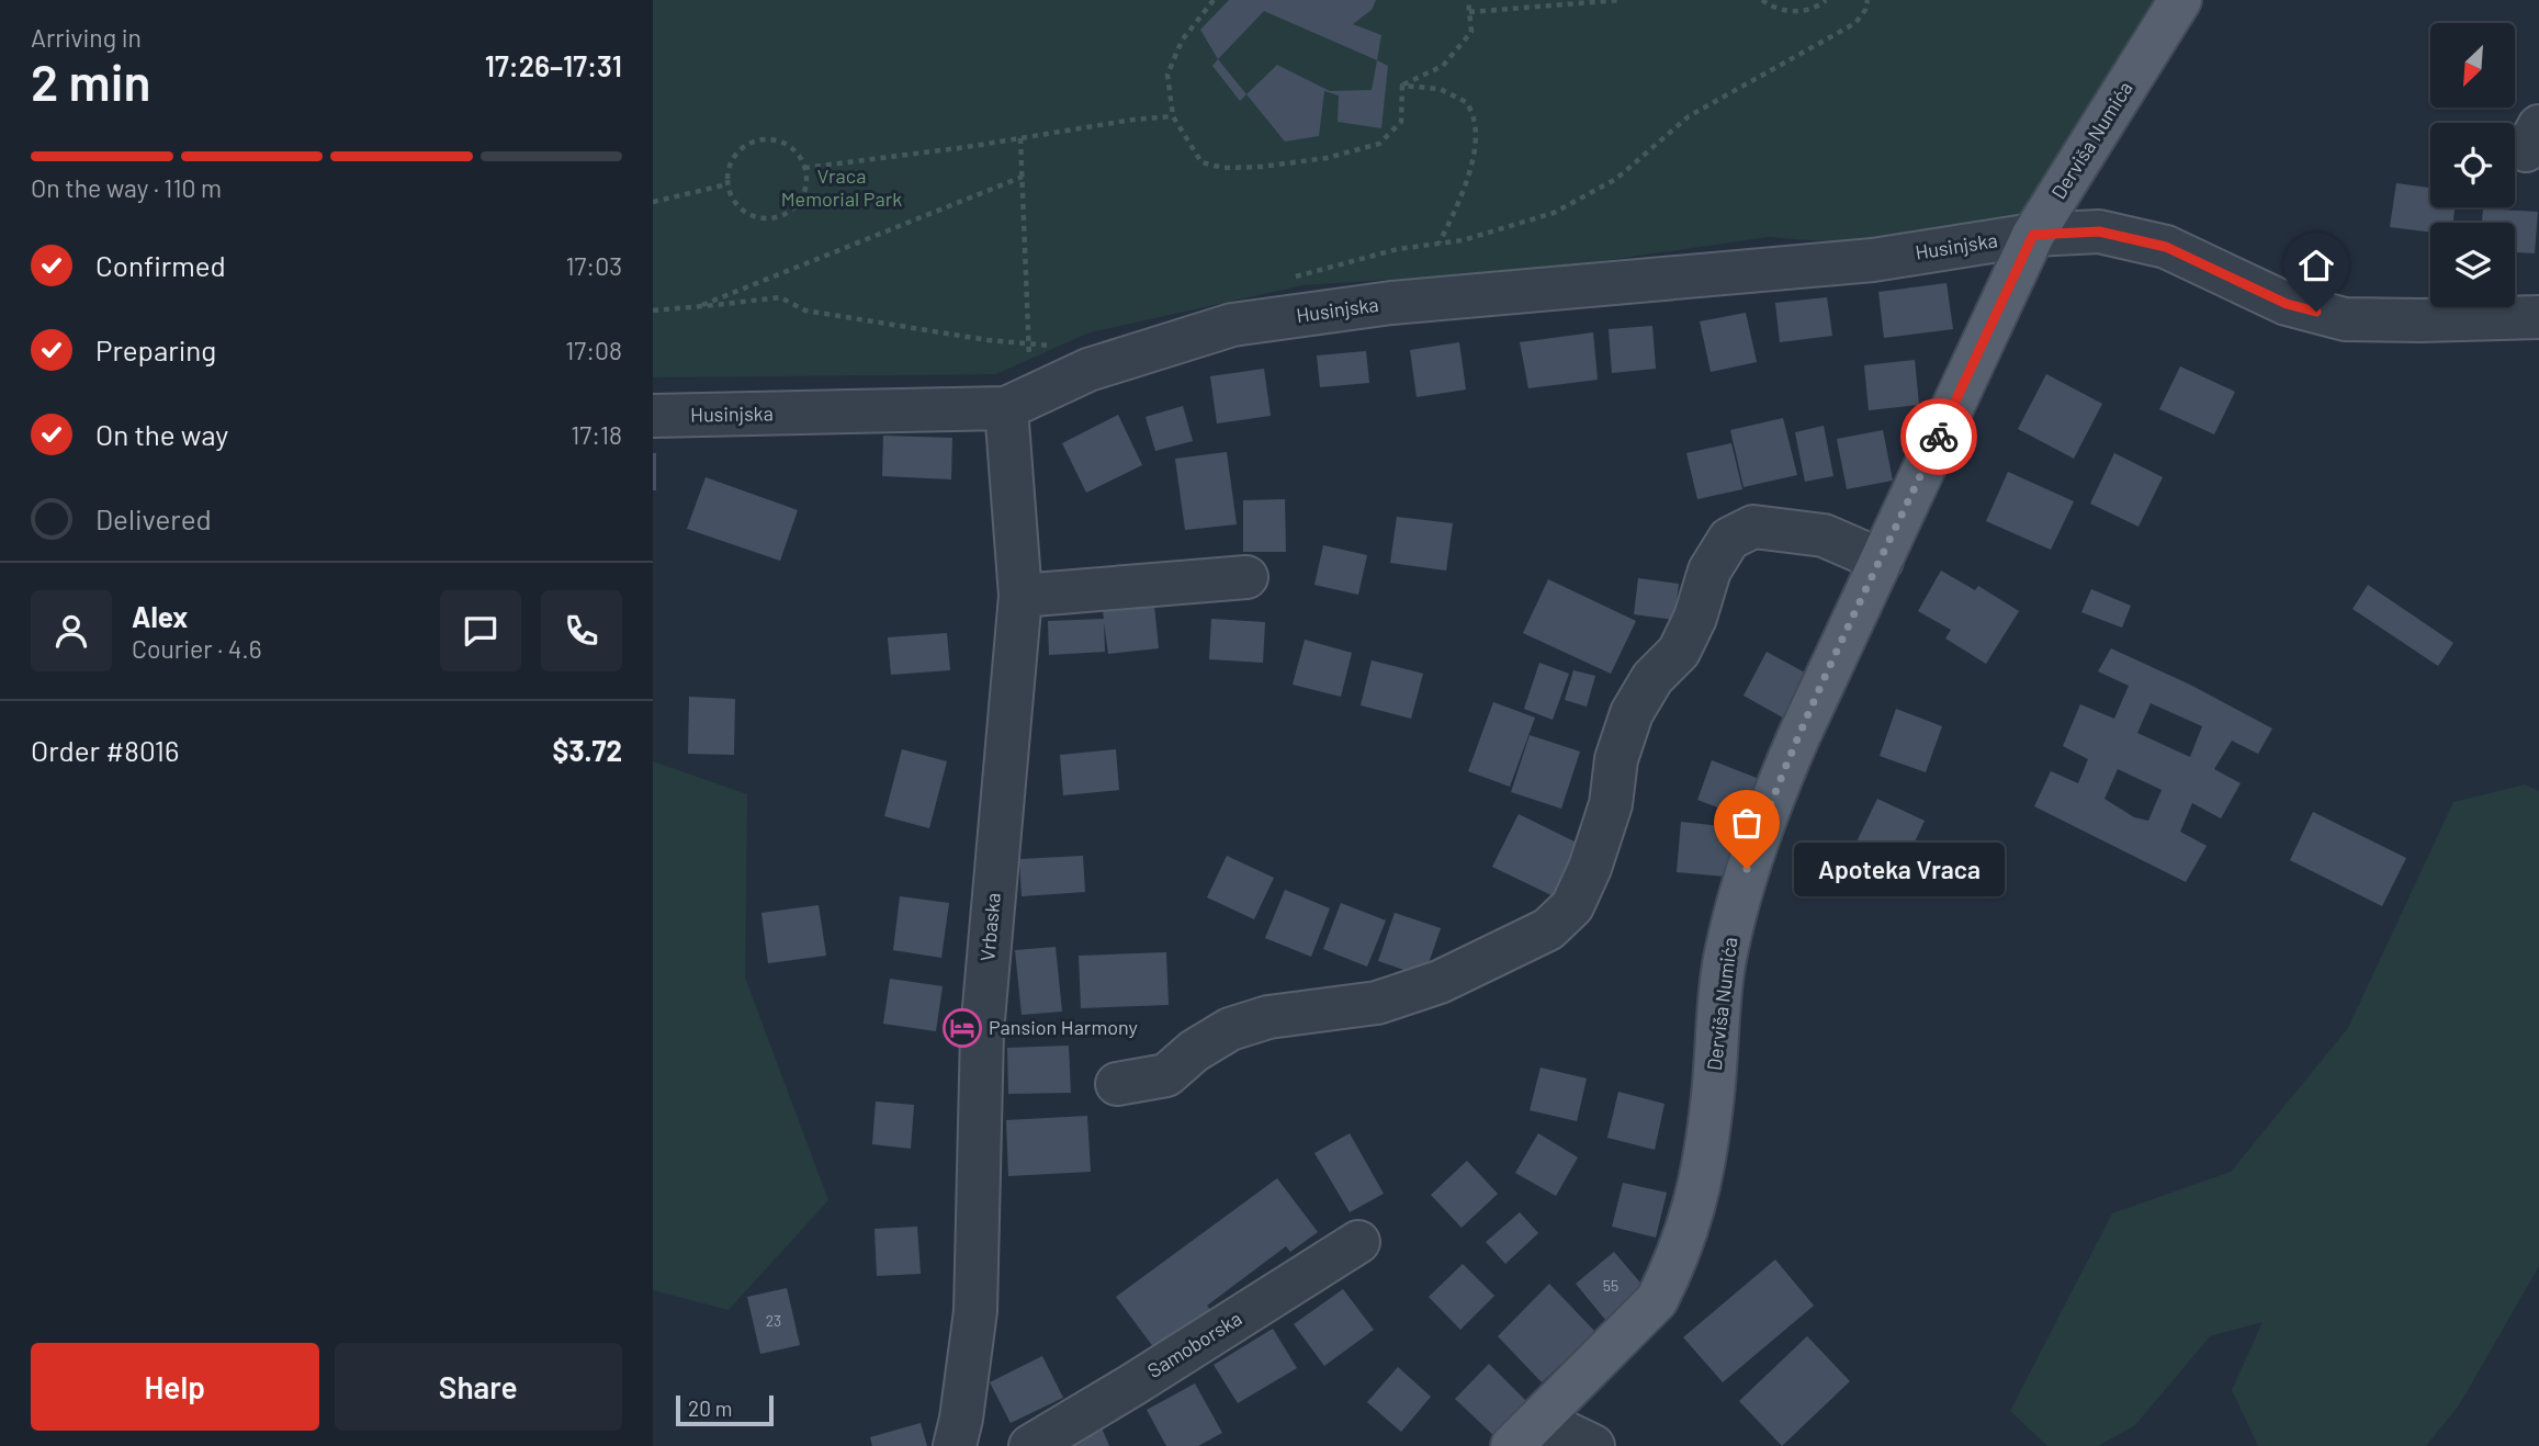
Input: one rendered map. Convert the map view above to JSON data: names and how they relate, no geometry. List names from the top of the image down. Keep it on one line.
{"streets":{"main road":["Derviša Numića"],"street":["Husinjska","Vrbaska","Samoborska"]},"crossings":[["Derviša Numića","Husinjska"],["Husinjska","Vrbaska"]],"parks":["Vraca Memorial Park"],"places":{"other":["Apoteka Vraca"],"hotel":["Pansion Harmony"]},"house_numbers":["55","23"],"scale_bar":"20 m","north":"bottom left","page":{"heading":["2 min","Arriving in","17:26–17:31"],"panel":["Alex","Courier · 4.6","Order #8016","$3.72"],"bar":"On the way · 110 m","list":[["Confirmed","17:03"],["Preparing","17:08"],["On the way","17:18"],"Delivered"],"bubble":"Apoteka Vraca","buttons":["Help","Share"],"scale":"20 m"}}
